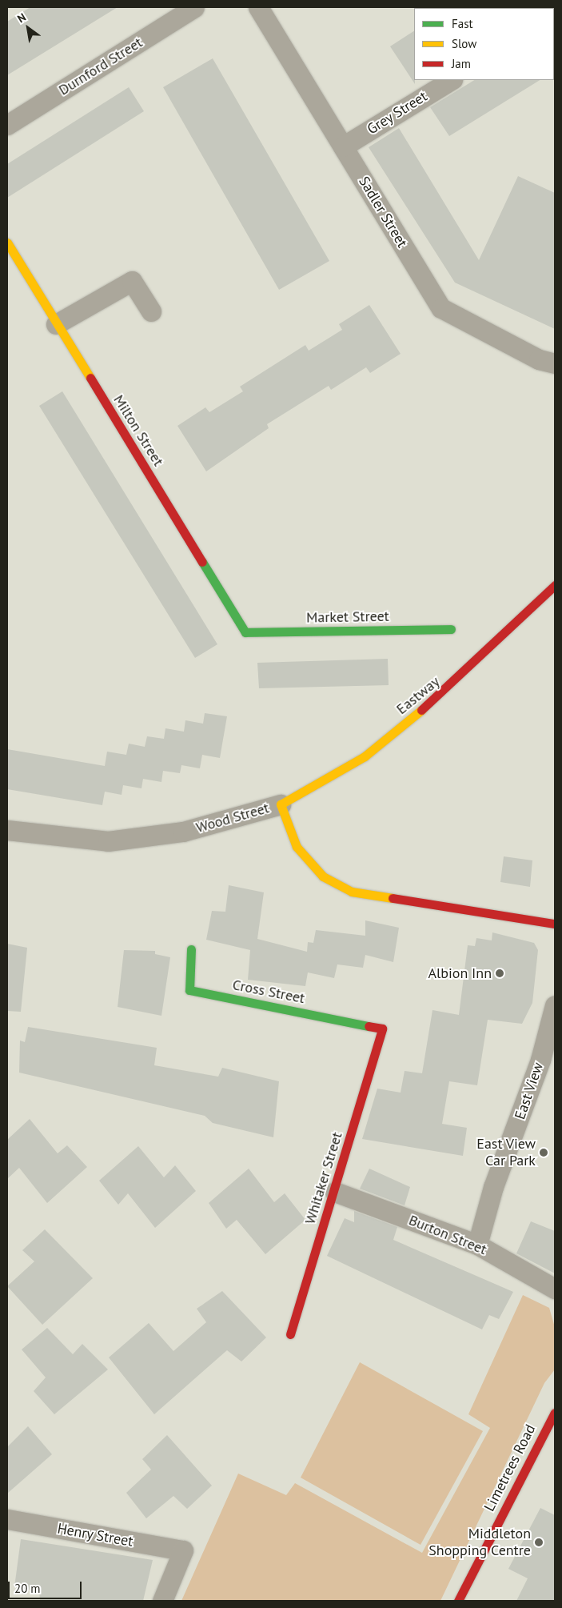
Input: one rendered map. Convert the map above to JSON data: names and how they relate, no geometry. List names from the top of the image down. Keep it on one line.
{"streets":{"street":["Durnford Street","Grey Street","Sadler Street","Milton Street","Market Street","Eastway","Wood Street","Cross Street","East View","Whitaker Street","Burton Street","Limetrees Road","Henry Street"]},"crossings":[["Grey Street","Sadler Street"],["Milton Street","Market Street"],["Eastway","Wood Street"],["Cross Street","Whitaker Street"],["East View","Burton Street"],["Whitaker Street","Burton Street"]],"places":["Albion Inn","East View Car Park","Middleton Shopping Centre"],"legend":["Fast","Slow","Jam"],"scale_bar":"20 m","north":"top left"}
